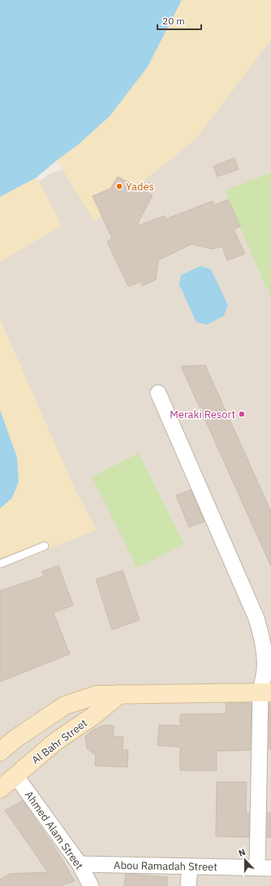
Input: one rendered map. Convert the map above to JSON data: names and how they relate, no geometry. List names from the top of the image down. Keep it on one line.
{"streets":{"main road":["Al Bahr Street"],"street":["Ahmed Alam Street","Abou Ramadah Street"]},"crossings":[["Al Bahr Street","Ahmed Alam Street"],["Ahmed Alam Street","Abou Ramadah Street"]],"places":["Yades","Meraki Resort"],"scale_bar":"20 m","north":"top"}
